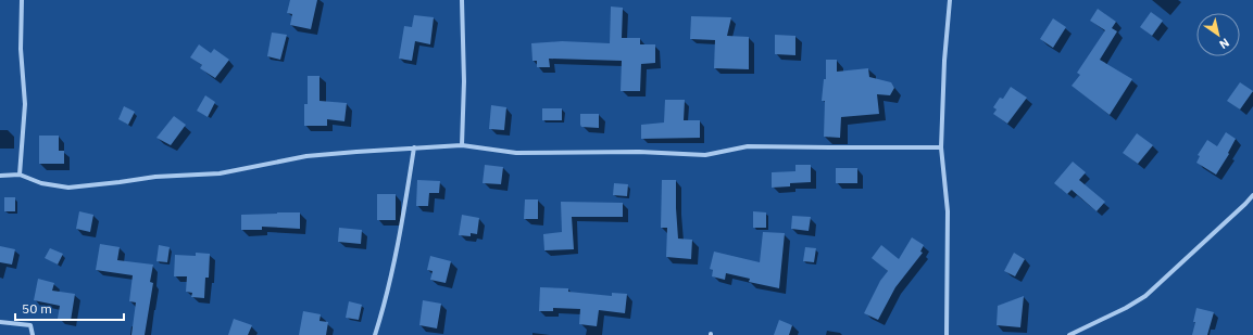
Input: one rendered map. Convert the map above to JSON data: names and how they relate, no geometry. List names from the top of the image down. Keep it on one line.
{"scale_bar":"50 m","north":"bottom right"}
